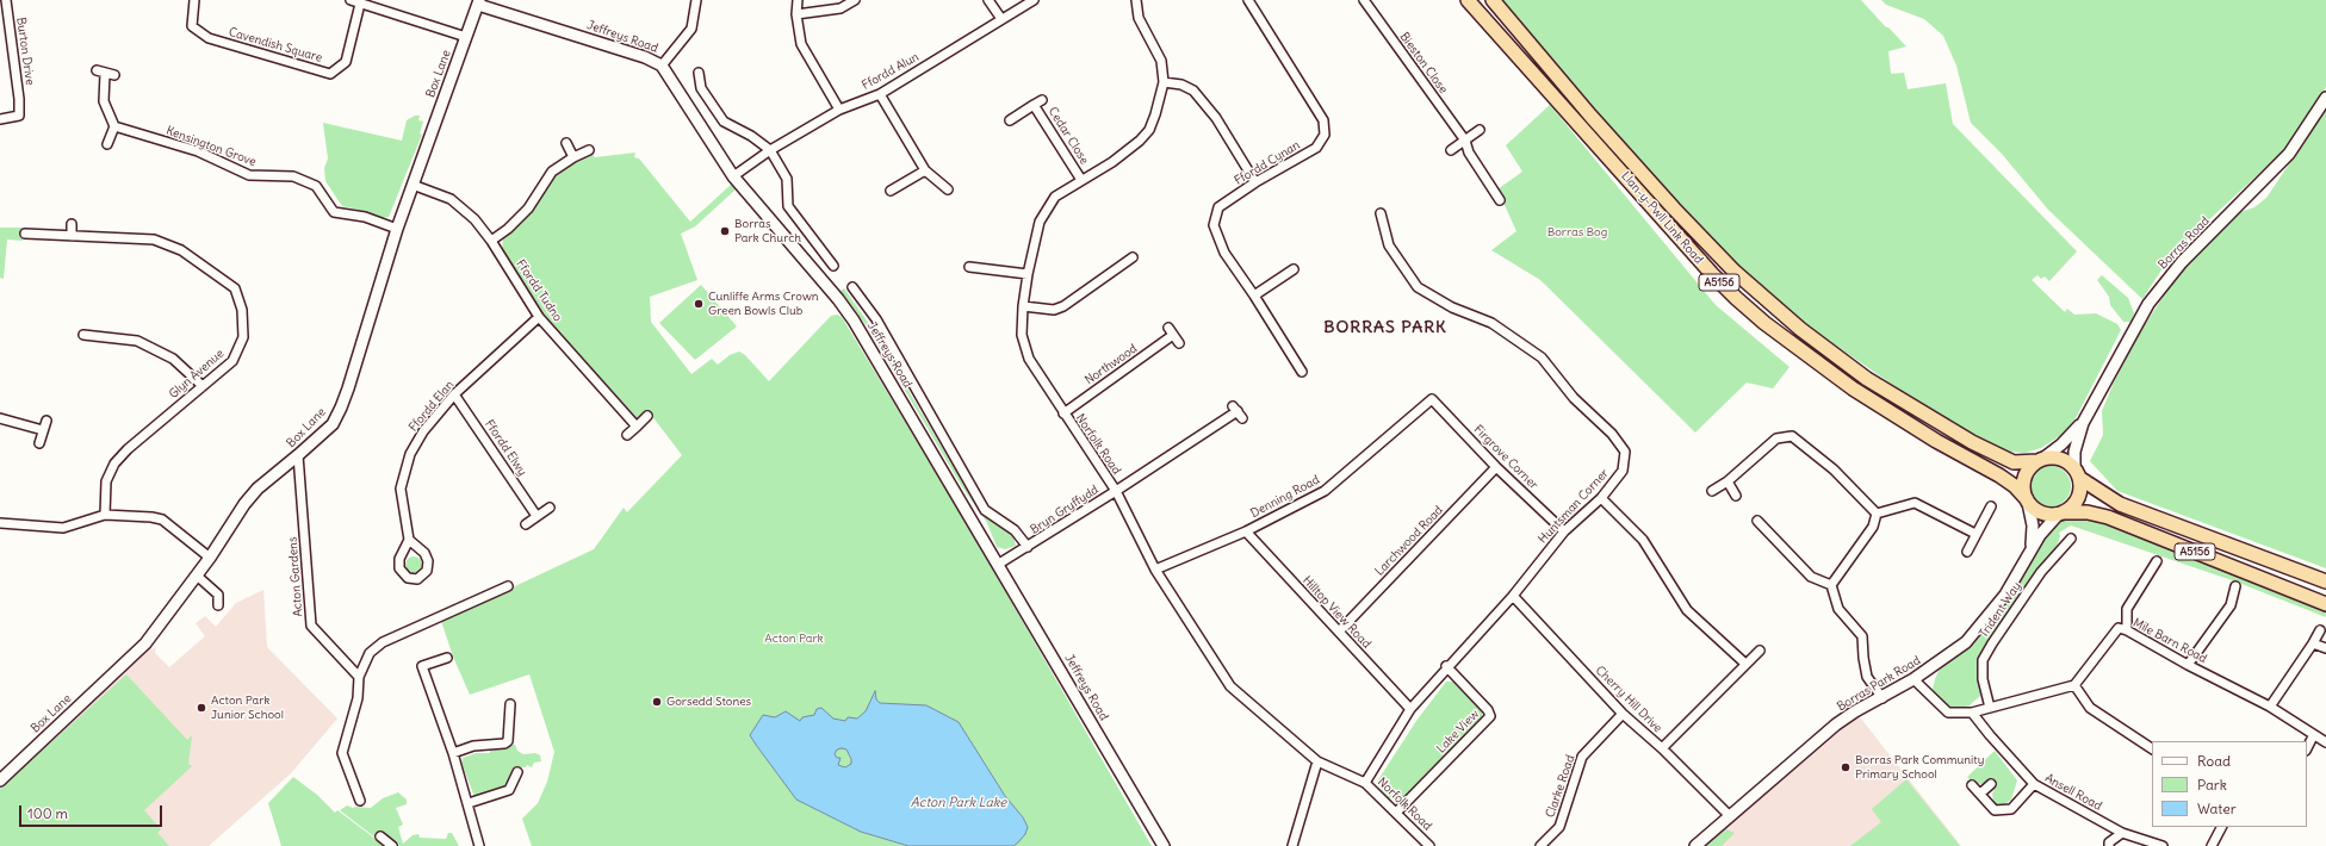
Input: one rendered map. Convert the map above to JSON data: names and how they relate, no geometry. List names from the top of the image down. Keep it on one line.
{"streets":{"highway":["Llan-y-Pwll Link Road","A5156"],"street":["Jeffreys Road","Cavendish Square","Burton Drive","Bieston Close","Ffordd Alun","Box Lane","Cedar Close","Kensington Grove","Ffordd Cynan","Borras Road","Ffordd Tudno","Northwood","Glyn Avenue","Ffordd Elan","Norfolk Road","Ffordd Elwy","Firgrove Corner","Denning Road","Huntsman Corner","Bryn Gryffydd","Larchwood Road","Acton Gardens","Trident Way","Hilltop View Road","Mile Barn Road","Borras Park Road","Cherry Hill Drive","Lake View","Clarke Road","Ansell Road"]},"crossings":[["Jeffreys Road","Ffordd Alun"],["Jeffreys Road","Box Lane"],["Jeffreys Road","Bryn Gryffydd"],["Box Lane","Kensington Grove"],["Box Lane","Ffordd Tudno"],["Box Lane","Acton Gardens"],["Cedar Close","Norfolk Road"],["Llan-y-Pwll Link Road","Borras Road"],["Llan-y-Pwll Link Road","A5156"],["Llan-y-Pwll Link Road","Borras Park Road"],["Borras Road","A5156"],["Borras Road","Borras Park Road"],["A5156","Borras Park Road"],["Ffordd Tudno","Ffordd Elan"],["Northwood","Norfolk Road"],["Ffordd Elan","Ffordd Elwy"],["Norfolk Road","Denning Road"],["Norfolk Road","Huntsman Corner"],["Norfolk Road","Bryn Gryffydd"],["Norfolk Road","Lake View"],["Firgrove Corner","Denning Road"],["Firgrove Corner","Huntsman Corner"],["Firgrove Corner","Larchwood Road"],["Denning Road","Hilltop View Road"],["Huntsman Corner","Hilltop View Road"],["Huntsman Corner","Cherry Hill Drive"],["Huntsman Corner","Lake View"],["Larchwood Road","Hilltop View Road"],["Borras Park Road","Cherry Hill Drive"],["Cherry Hill Drive","Clarke Road"]],"districts":["BORRAS PARK"],"water":["Acton Park Lake"],"parks":["Borras Bog","Acton Park"],"places":["Borras Park Church","Cunliffe Arms Crown Green Bowls Club","Gorsedd Stones","Acton Park Junior School","Borras Park Community Primary School"],"legend":["Road","Park","Water"],"scale_bar":"100 m"}
